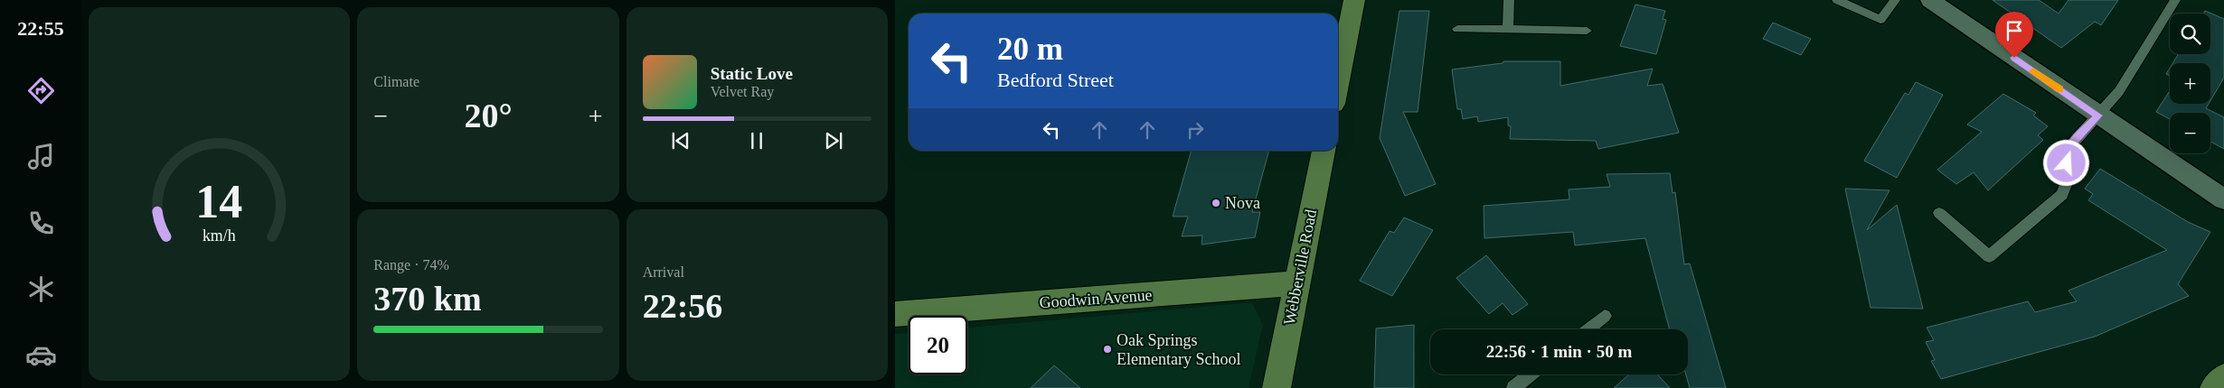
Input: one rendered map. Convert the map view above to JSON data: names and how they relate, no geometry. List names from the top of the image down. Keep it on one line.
{"streets":{"street":["Webberville Road","Goodwin Avenue"]},"crossings":[["Webberville Road","Goodwin Avenue"]],"places":["Nova","Oak Springs Elementary School"],"page":{"tabs":"22:55","tile":["Climate",["Range · 74%","370 km"],["Arrival","22:56"]],"map_buttons":["+","−"],"turn":["20 m","Bedford Street"],"song":["Static Love","Velvet Ray"],"heat":["−","20°","+"],"limit":"20","trip":"22:56 · 1 min · 50 m","gauge":["14","km/h"]}}
